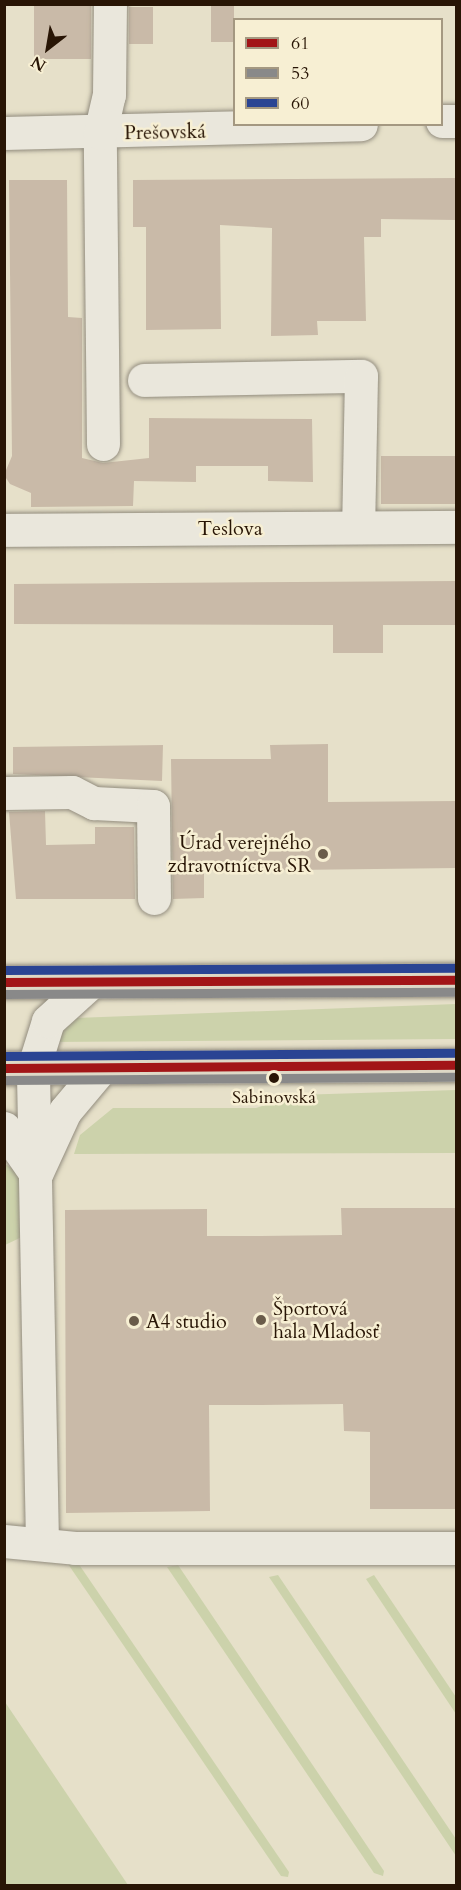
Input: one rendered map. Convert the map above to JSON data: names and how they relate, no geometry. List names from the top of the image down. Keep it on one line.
{"streets":{"street":["Prešovská","Teslova"]},"places":["Úrad verejného zdravotníctva SR","Sabinovská","Športová hala Mladosť","A4 studio"],"lines":["transit line 60","transit line 61","transit line 53"],"legend":["61","53","60"],"north":"bottom left"}
